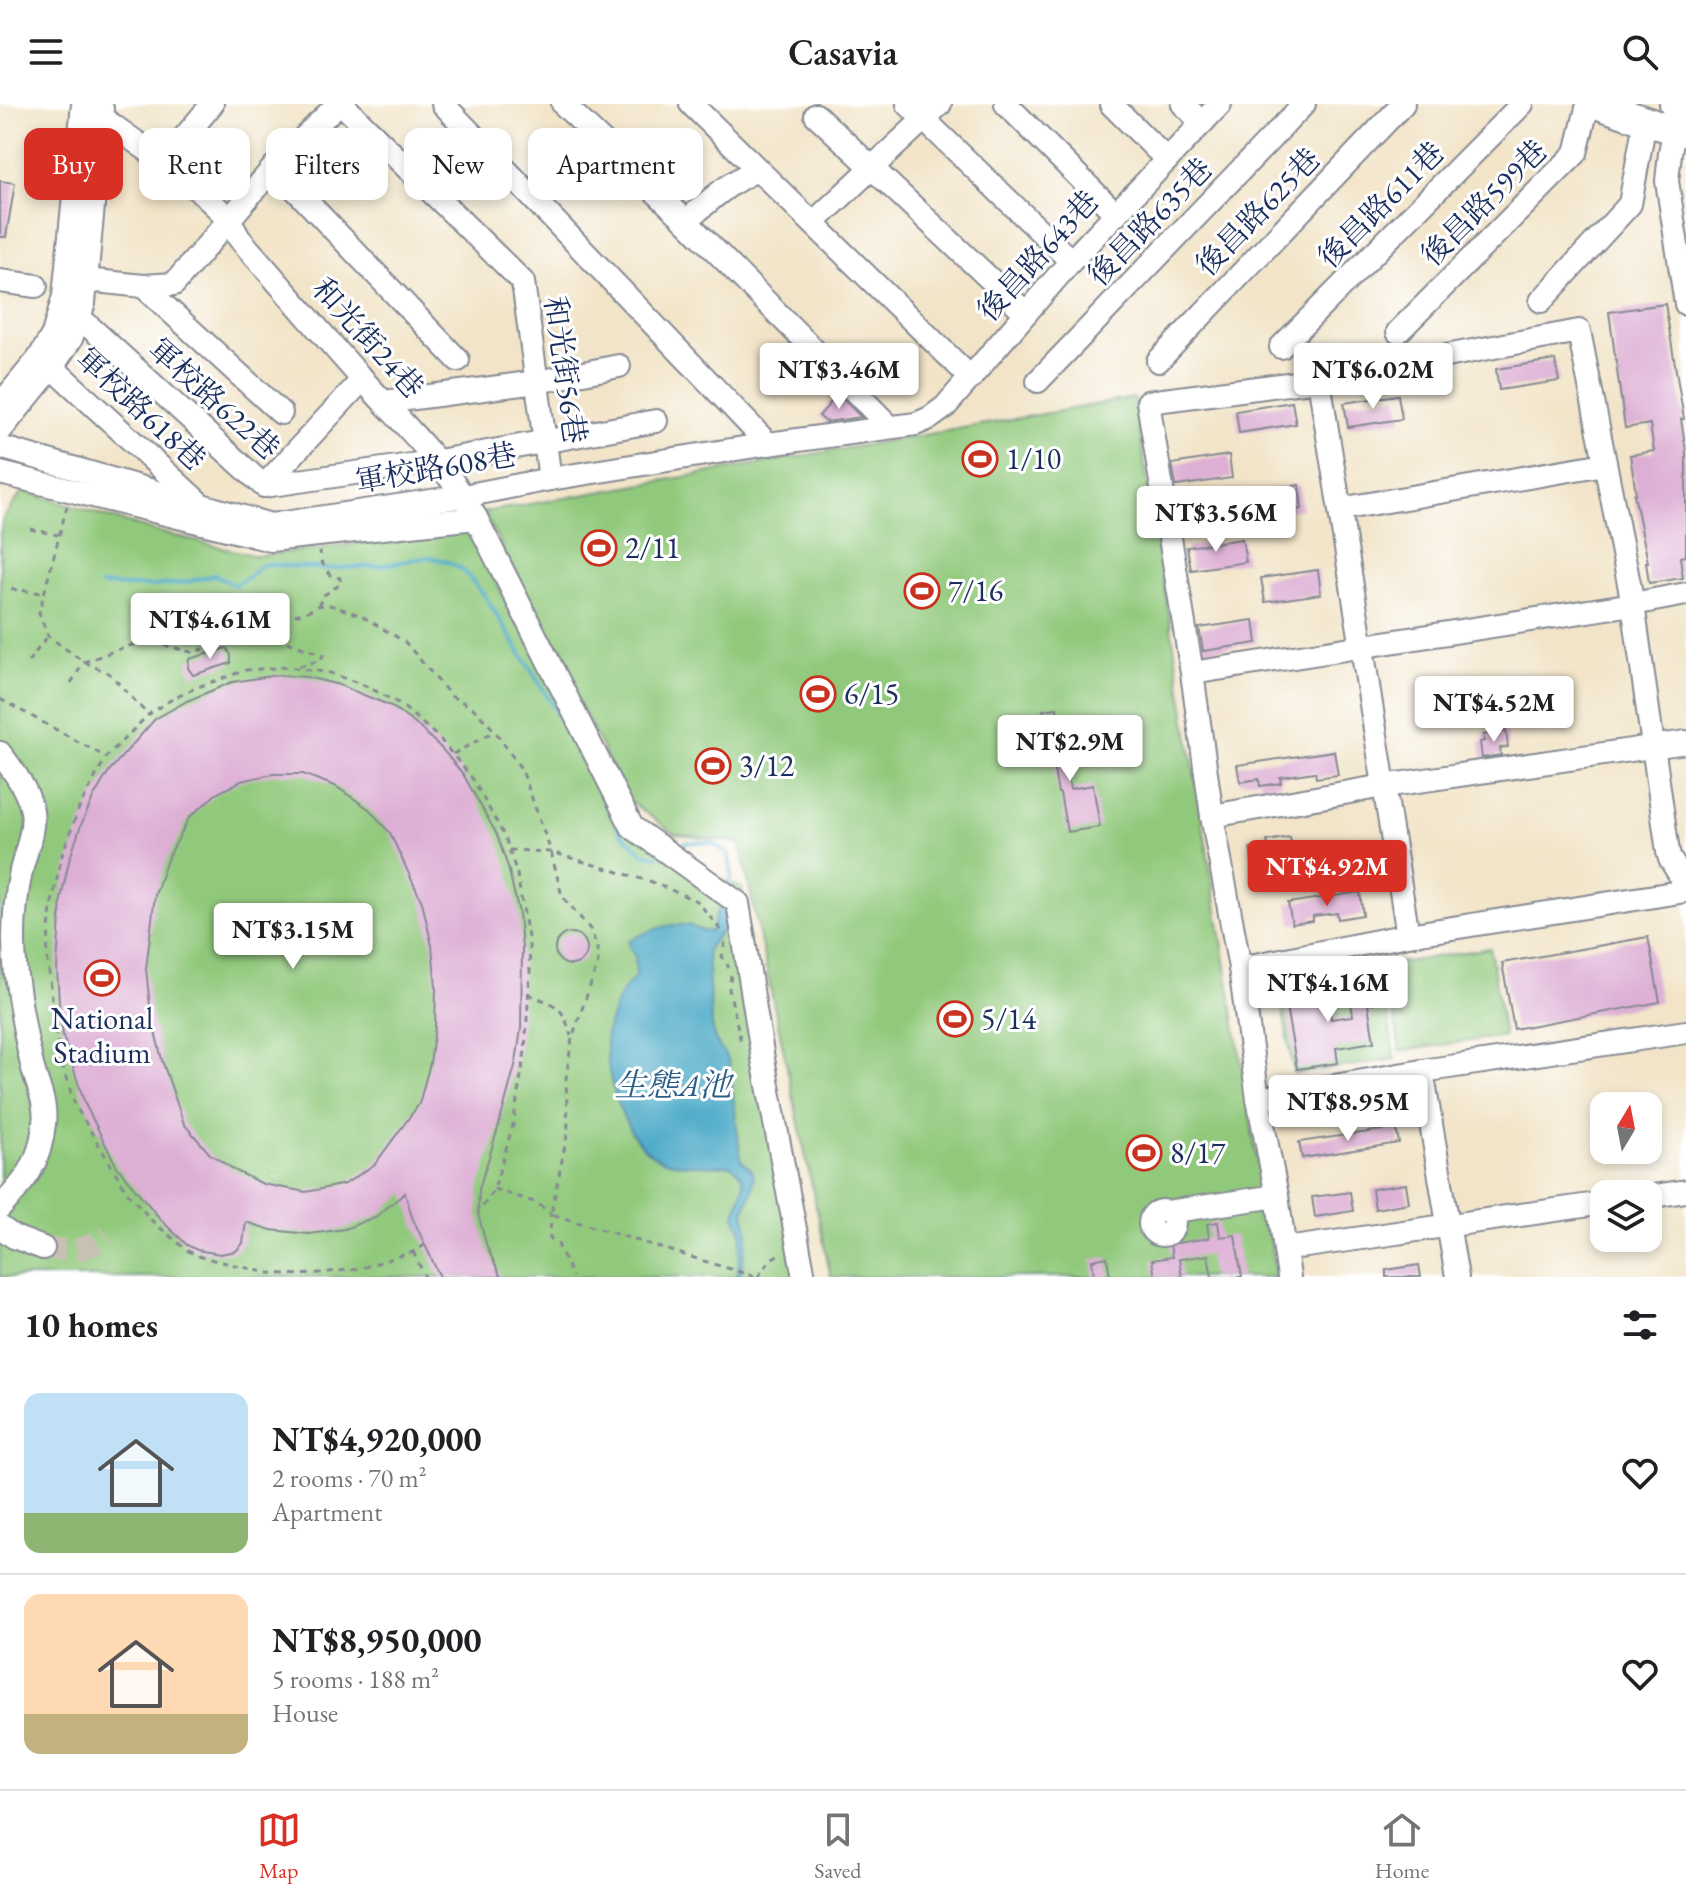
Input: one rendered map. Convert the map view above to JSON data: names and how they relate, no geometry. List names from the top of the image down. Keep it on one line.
{"streets":{"street":["後昌路599巷","後昌路611巷","後昌路625巷","後昌路635巷","後昌路643巷","和光街24巷","和光街56巷","軍校路622巷","軍校路618巷","軍校路608巷"]},"crossings":[["後昌路643巷","軍校路608巷"],["和光街24巷","軍校路622巷"],["和光街24巷","軍校路608巷"],["和光街56巷","軍校路622巷"],["和光街56巷","軍校路608巷"],["軍校路618巷","軍校路608巷"]],"water":["生態A池"],"places":{"sports":["1/10","2/11","7/16","6/15","3/12","National Stadium","5/14","8/17"]},"north":"top","page":{"header":"Casavia","chip":["Buy","Rent","Filters","New","Apartment"],"price":["NT$3.46M","NT$6.02M","NT$3.56M","NT$4.61M","NT$4.52M","NT$2.9M","NT$4.92M","NT$3.15M","NT$4.16M","NT$8.95M"],"heading":"10 homes","list":[{"name":"NT$4,920,000","note":"2 rooms · 70 m² · Apartment"},{"name":"NT$8,950,000","note":"5 rooms · 188 m² · House"}],"tabs":["Map","Saved","Home"]}}
